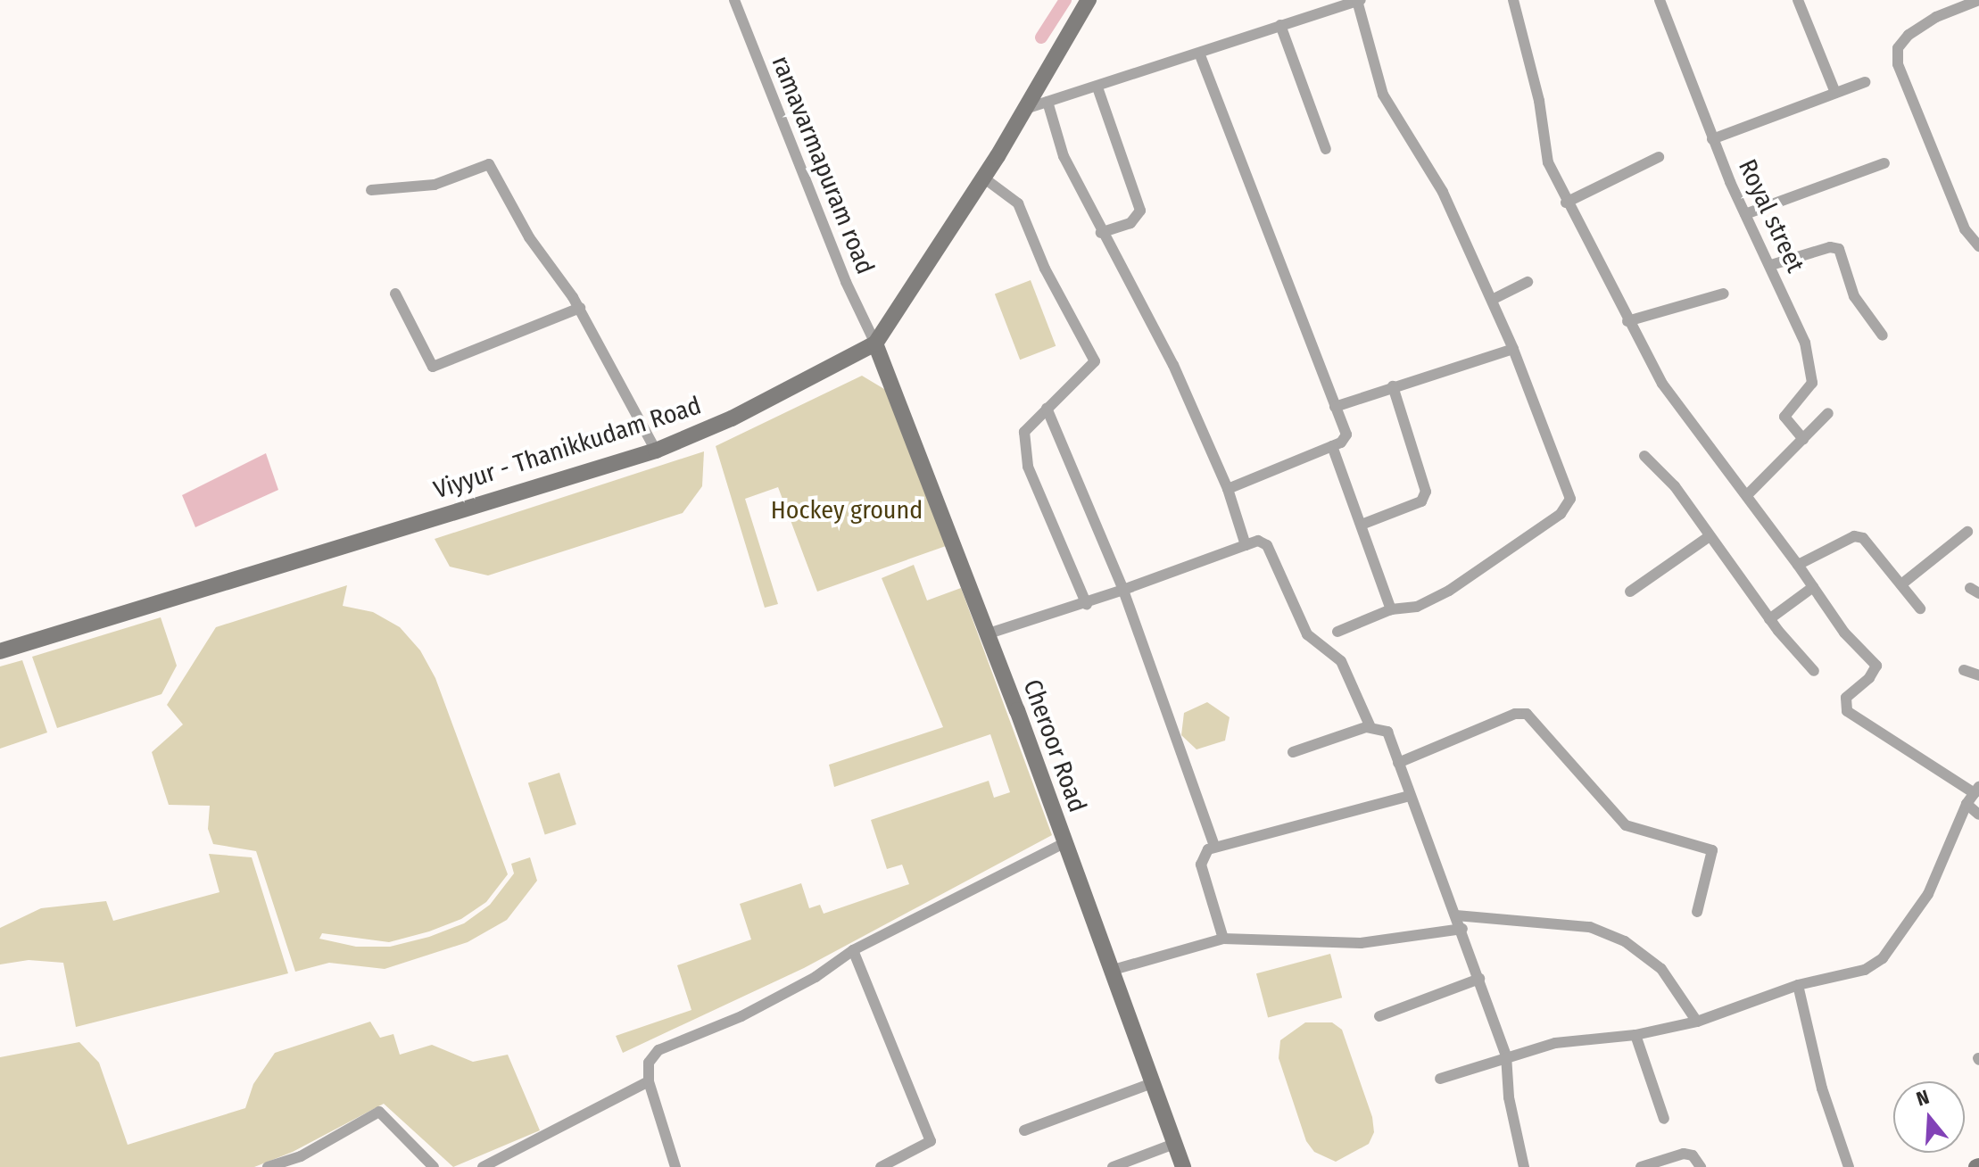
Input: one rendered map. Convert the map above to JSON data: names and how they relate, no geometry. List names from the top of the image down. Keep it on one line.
{"streets":{"main road":["Viyyur - Thanikkudam Road","Cheroor Road"],"street":["ramavarmapuram road","Royal street"]},"crossings":[["ramavarmapuram road","Viyyur - Thanikkudam Road"],["ramavarmapuram road","Cheroor Road"],["Viyyur - Thanikkudam Road","Cheroor Road"]],"parks":["Hockey ground"],"north":"top"}
